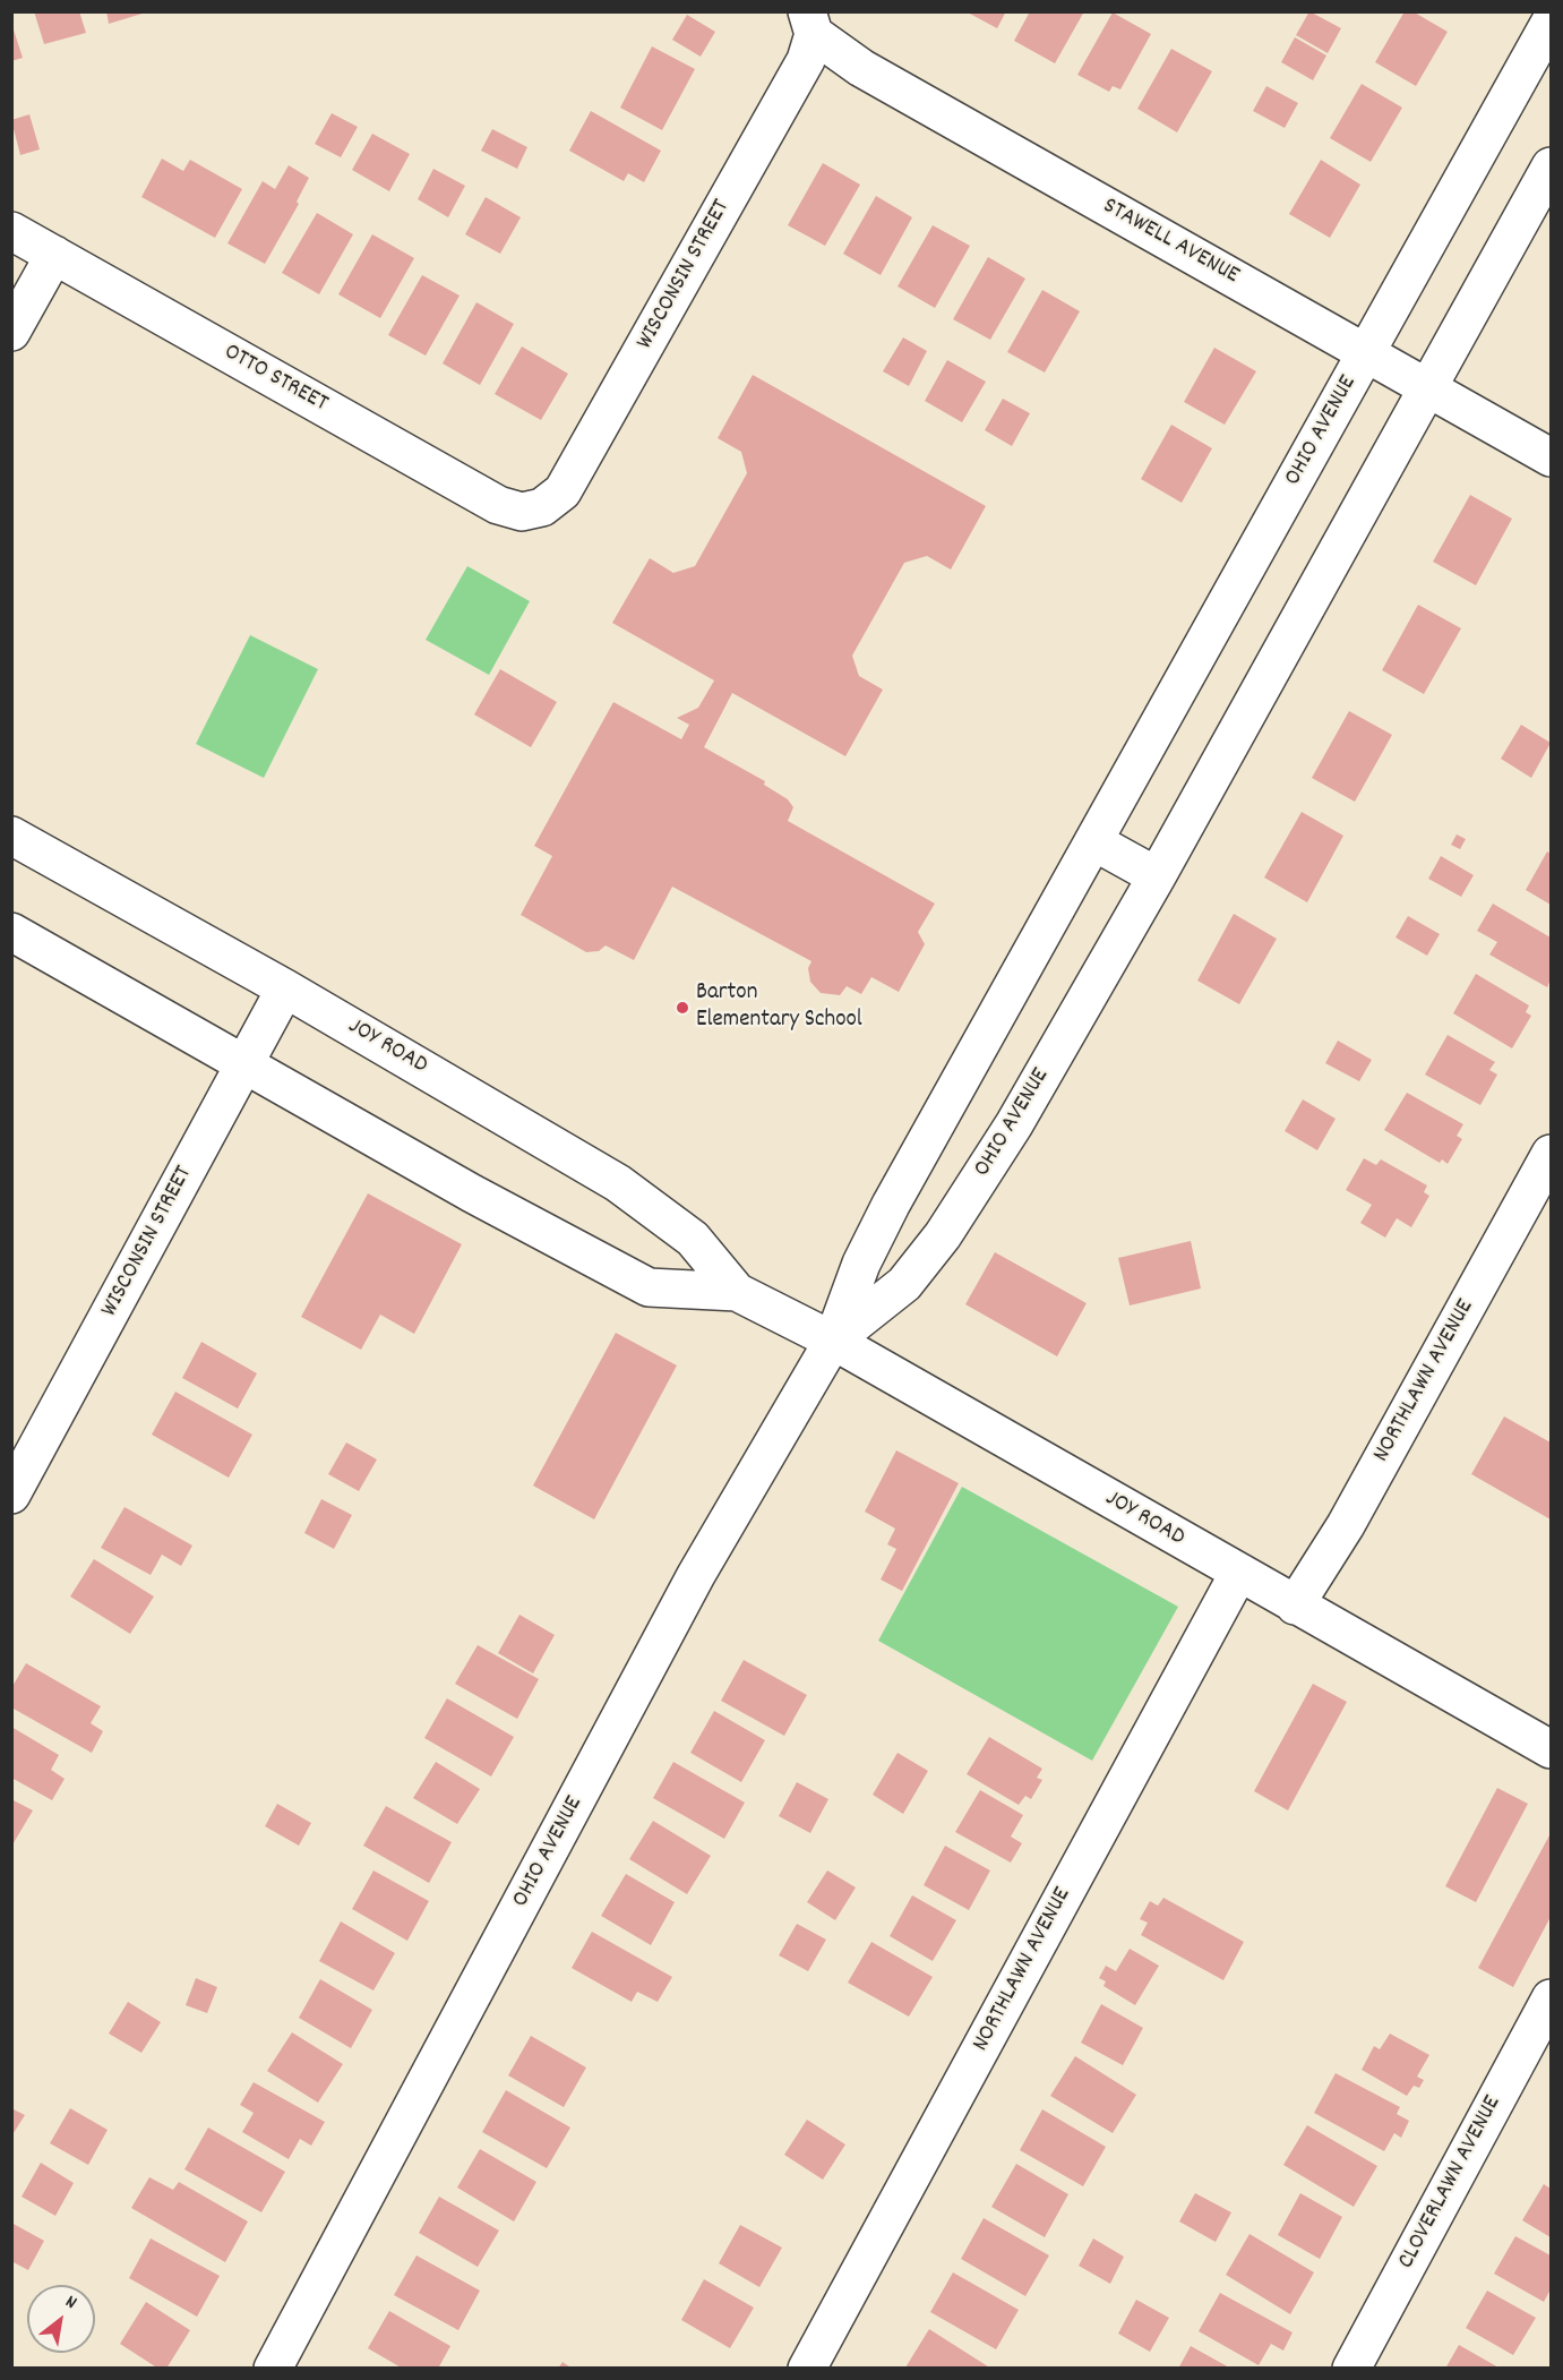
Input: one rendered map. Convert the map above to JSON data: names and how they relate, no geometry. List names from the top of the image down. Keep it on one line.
{"streets":{"street":["STAWELL AVENUE","WISCONSIN STREET","OTTO STREET","OHIO AVENUE","JOY ROAD","NORTHLAWN AVENUE","CLOVERLAWN AVENUE"]},"crossings":[["STAWELL AVENUE","WISCONSIN STREET"],["STAWELL AVENUE","OHIO AVENUE"],["WISCONSIN STREET","OTTO STREET"],["WISCONSIN STREET","JOY ROAD"],["OHIO AVENUE","JOY ROAD"],["JOY ROAD","NORTHLAWN AVENUE"]],"places":["Barton Elementary School"],"north":"top right"}
